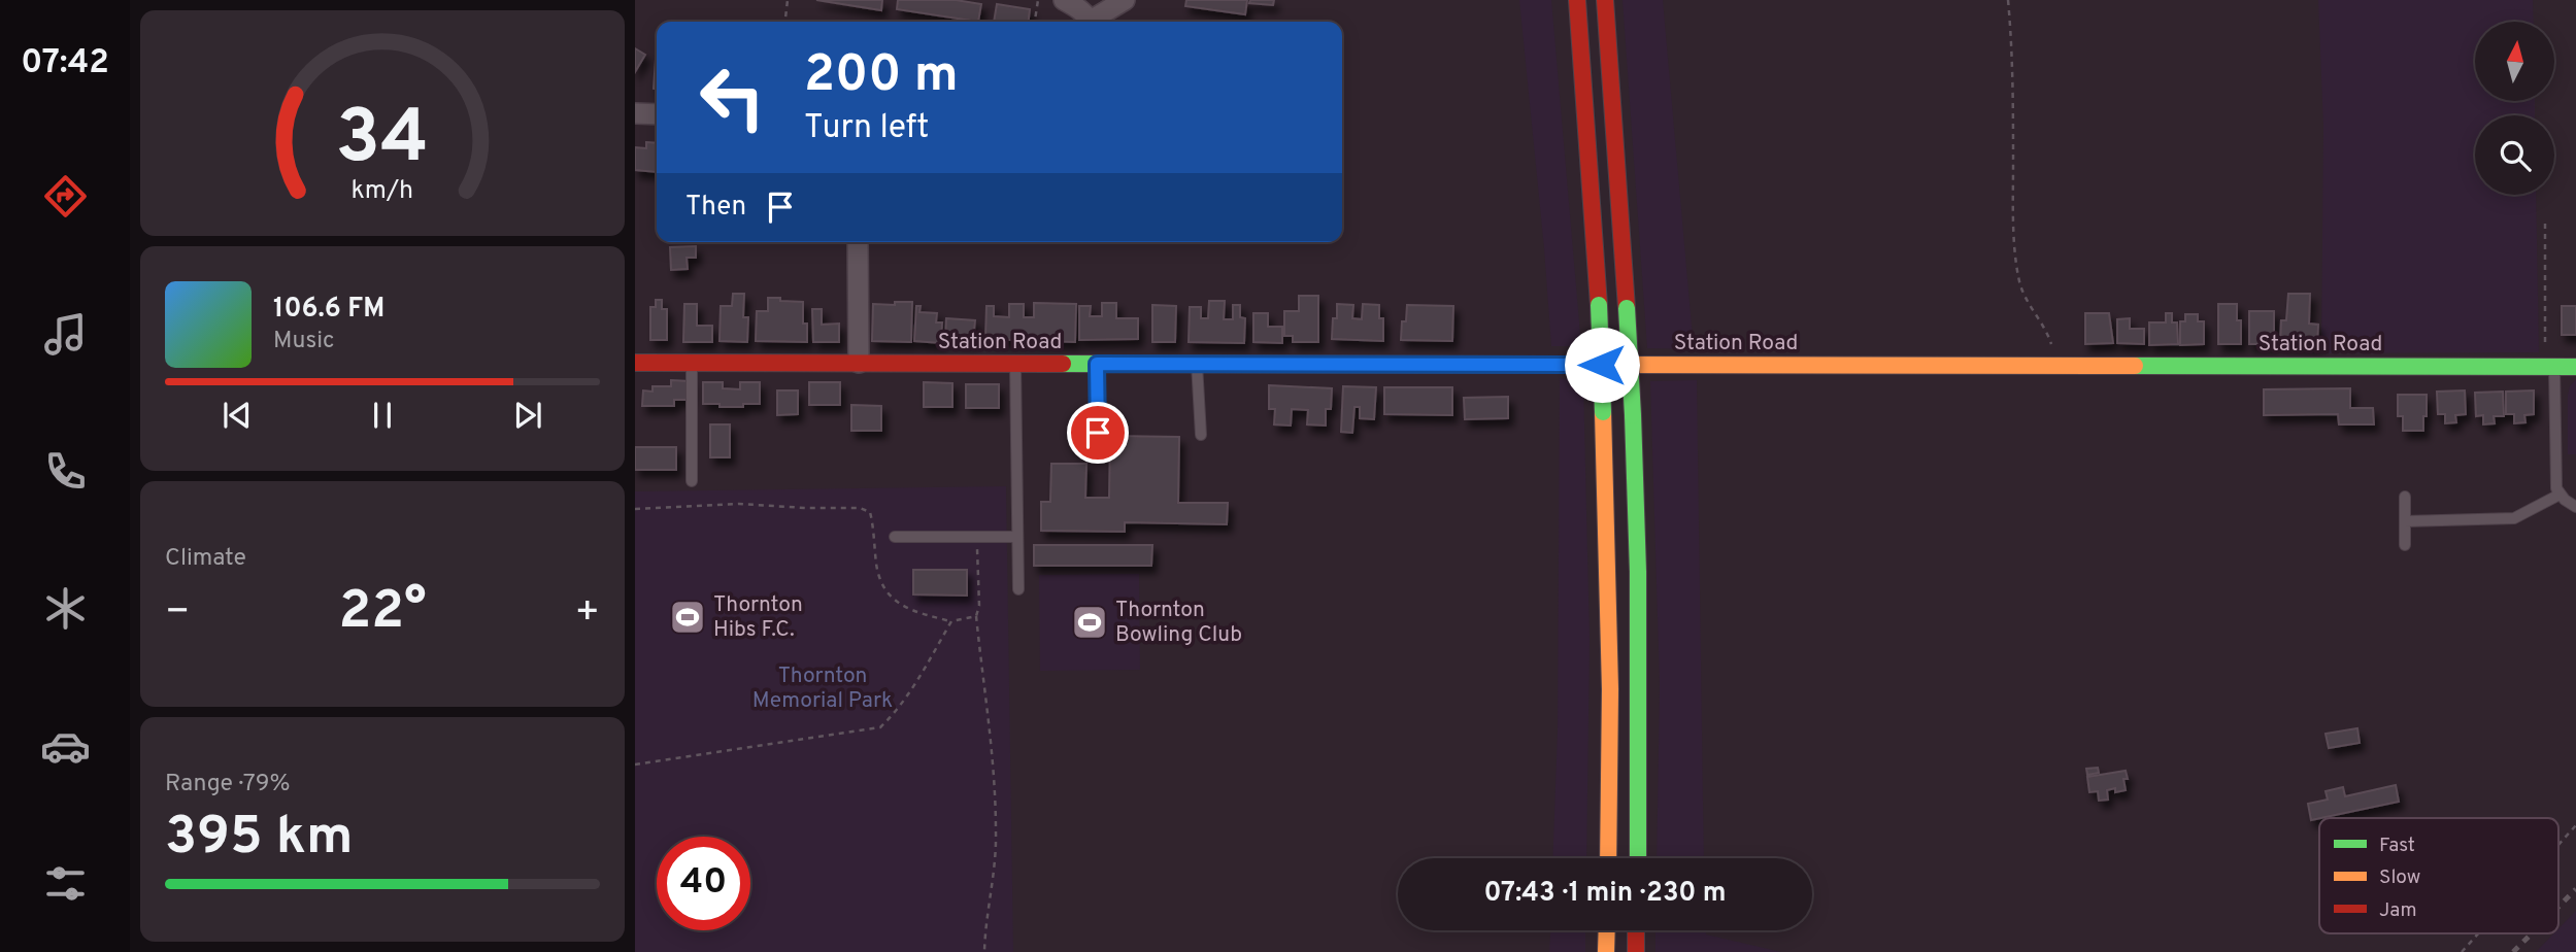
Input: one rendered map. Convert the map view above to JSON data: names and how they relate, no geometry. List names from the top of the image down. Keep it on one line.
{"streets":{"main road":["Station Road"]},"parks":["Thornton Memorial Park"],"places":{"sports":["Thornton Hibs F.C.","Thornton Bowling Club"]},"legend":["Fast","Slow","Jam"],"north":"top","page":{"tabs":"07:42","turn":["200 m","Turn left"],"then":"Then","song":["106.6 FM","Music"],"tile":["Climate",["Range · 79%","395 km"]],"heat":["−","22°","+"],"limit":"40","trip":"07:43 · 1 min · 230 m","gauge":["34","km/h"]}}
